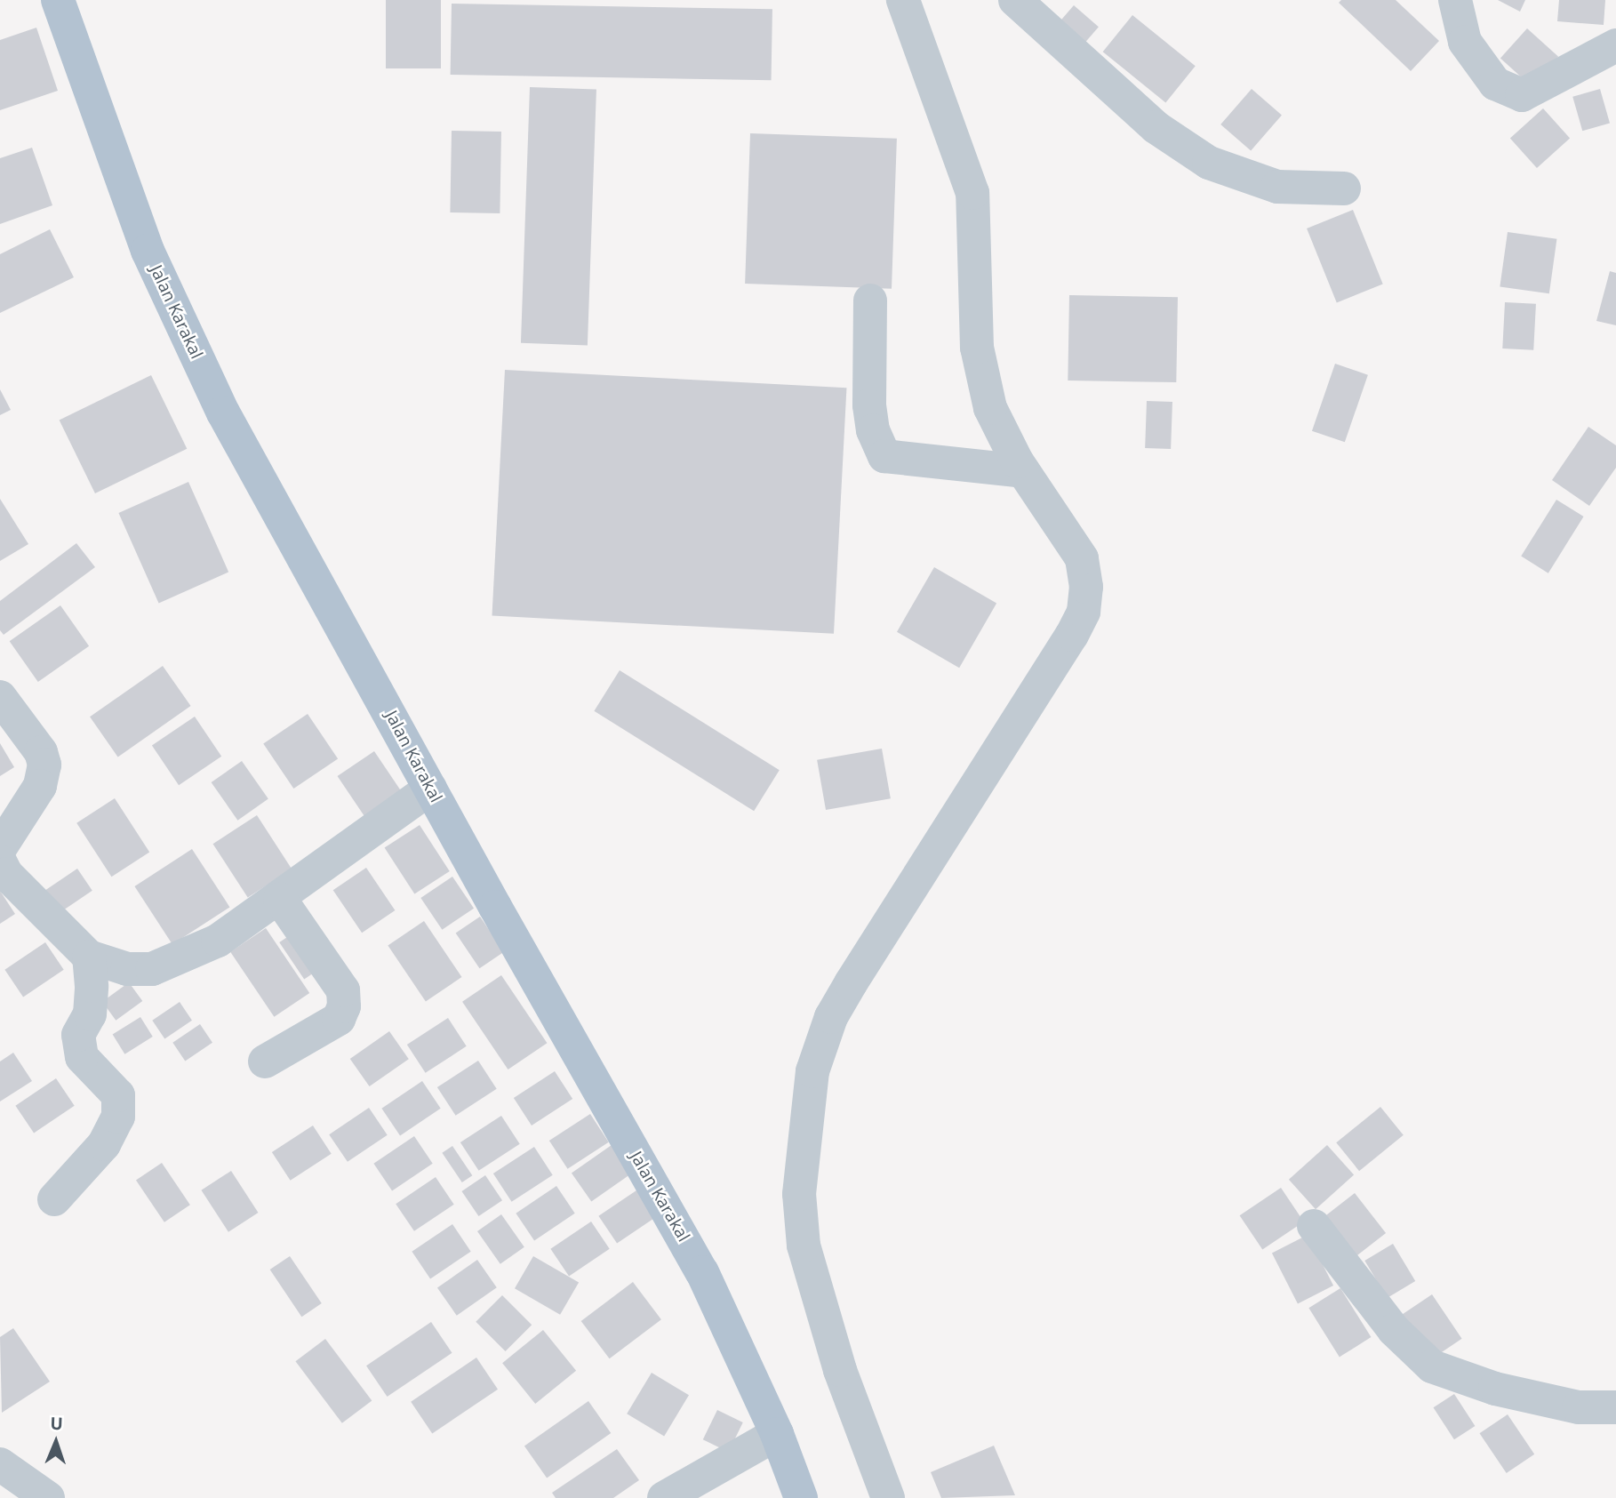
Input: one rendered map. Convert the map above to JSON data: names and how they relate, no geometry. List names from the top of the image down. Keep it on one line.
{"streets":{"main road":["Jalan Karakal"]},"north":"top"}
